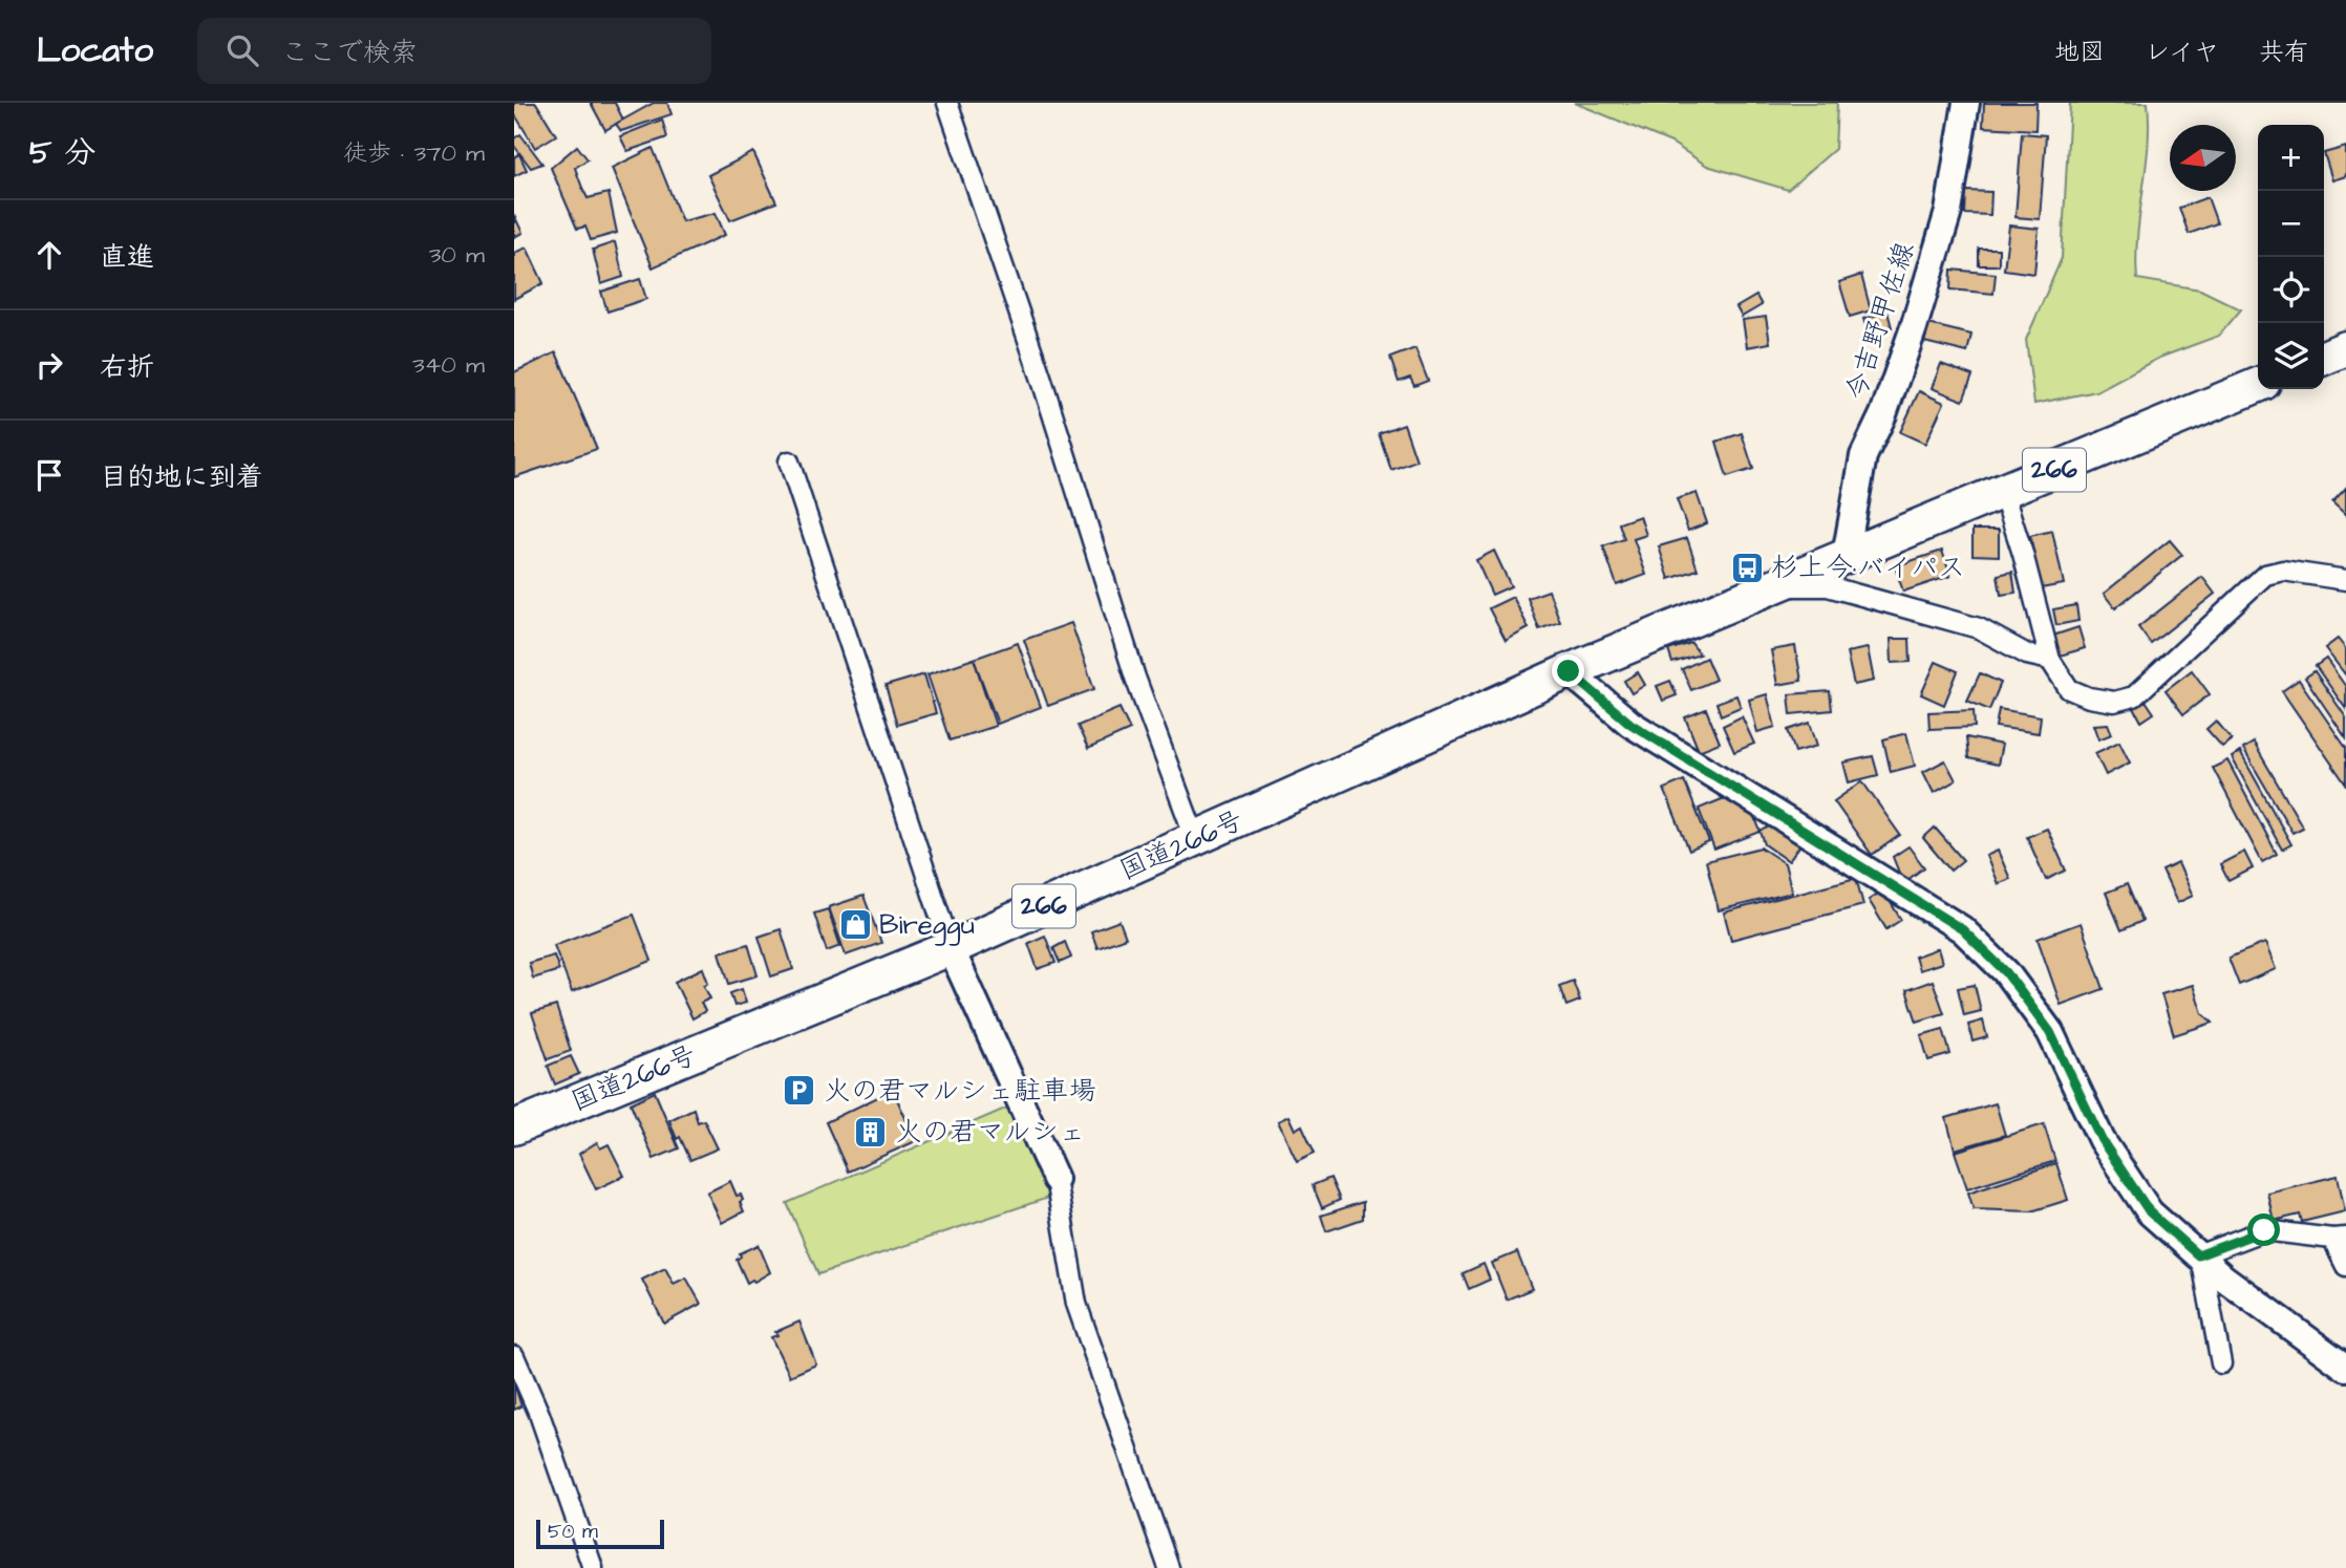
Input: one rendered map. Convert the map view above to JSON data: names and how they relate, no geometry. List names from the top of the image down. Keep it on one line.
{"streets":{"highway":["266","国道266号"],"street":["今吉野甲佐線"]},"crossings":[["今吉野甲佐線","266"],["今吉野甲佐線","国道266号"],["266","国道266号"]],"places":{"bus stop":["杉上今·バイパス"],"shop":["Bireggu"],"parking":["火の君マルシェ駐車場"],"building":["火の君マルシェ"]},"scale_bar":"50 m","north":"left","page":{"header":"Locato","search":"ここで検索","nav":["地図","レイヤ","共有"],"heading":["5 分","徒歩 · 370 m"],"map_buttons":["+","−"],"list":[["直進","30 m"],["右折","340 m"],"目的地に到着"],"scale":"50 m"}}
